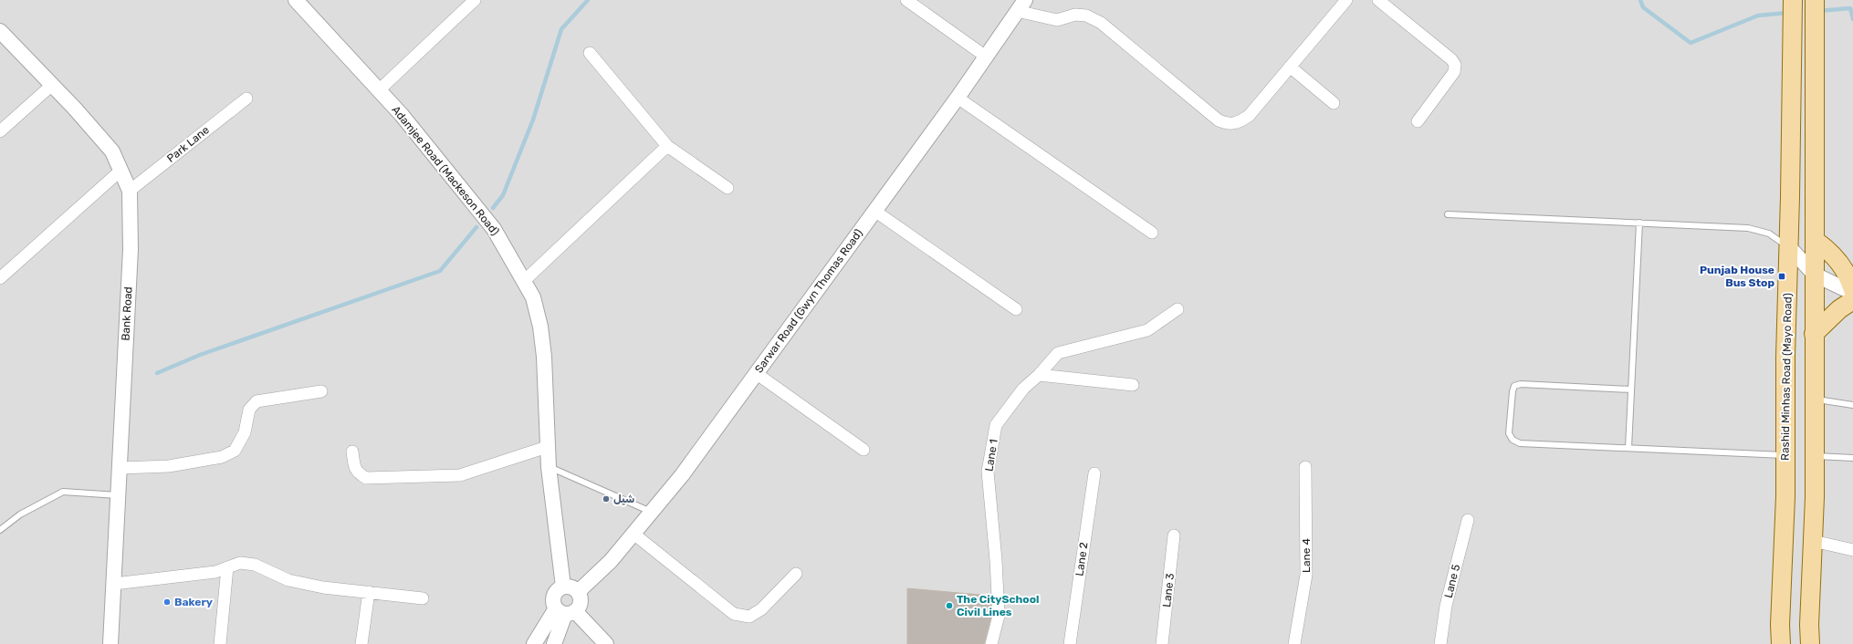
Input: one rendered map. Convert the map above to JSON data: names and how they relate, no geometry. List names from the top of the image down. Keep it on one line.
{"streets":{"main road":["Rashid Minhas Road (Mayo Road)"],"street":["Park Lane","Adamjee Road (Mackeson Road)","Sarwar Road (Gwyn Thomas Road)","Bank Road","Lane 1","Lane 4","Lane 2","Lane 5","Lane 3"]},"crossings":[["Park Lane","Bank Road"],["Adamjee Road (Mackeson Road)","Sarwar Road (Gwyn Thomas Road)"]],"places":{"transit":["Punjab House Bus Stop"],"other":["شیل","Bakery","The CitySchool Civil Lines"]}}
